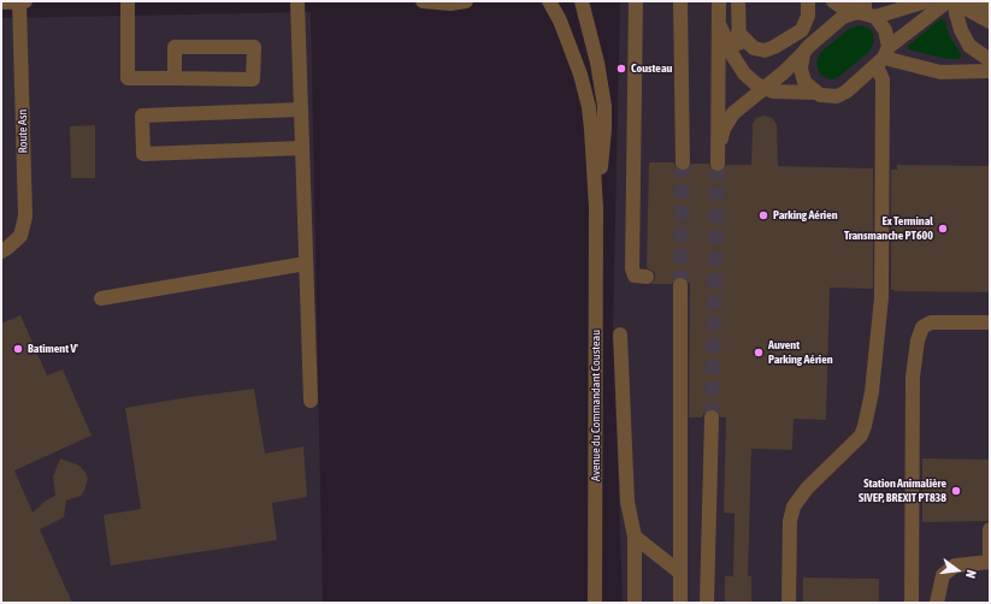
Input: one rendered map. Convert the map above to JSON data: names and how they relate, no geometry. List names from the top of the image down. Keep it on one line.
{"streets":{"street":["Route Asn","Avenue du Commandant Cousteau"]},"places":["Cousteau","Parking Aérien","Ex Terminal Transmanche PT600","Batiment V'","Auvent Parking Aérien","Station Animalière SIVEP, BREXIT PT838"],"north":"right"}
